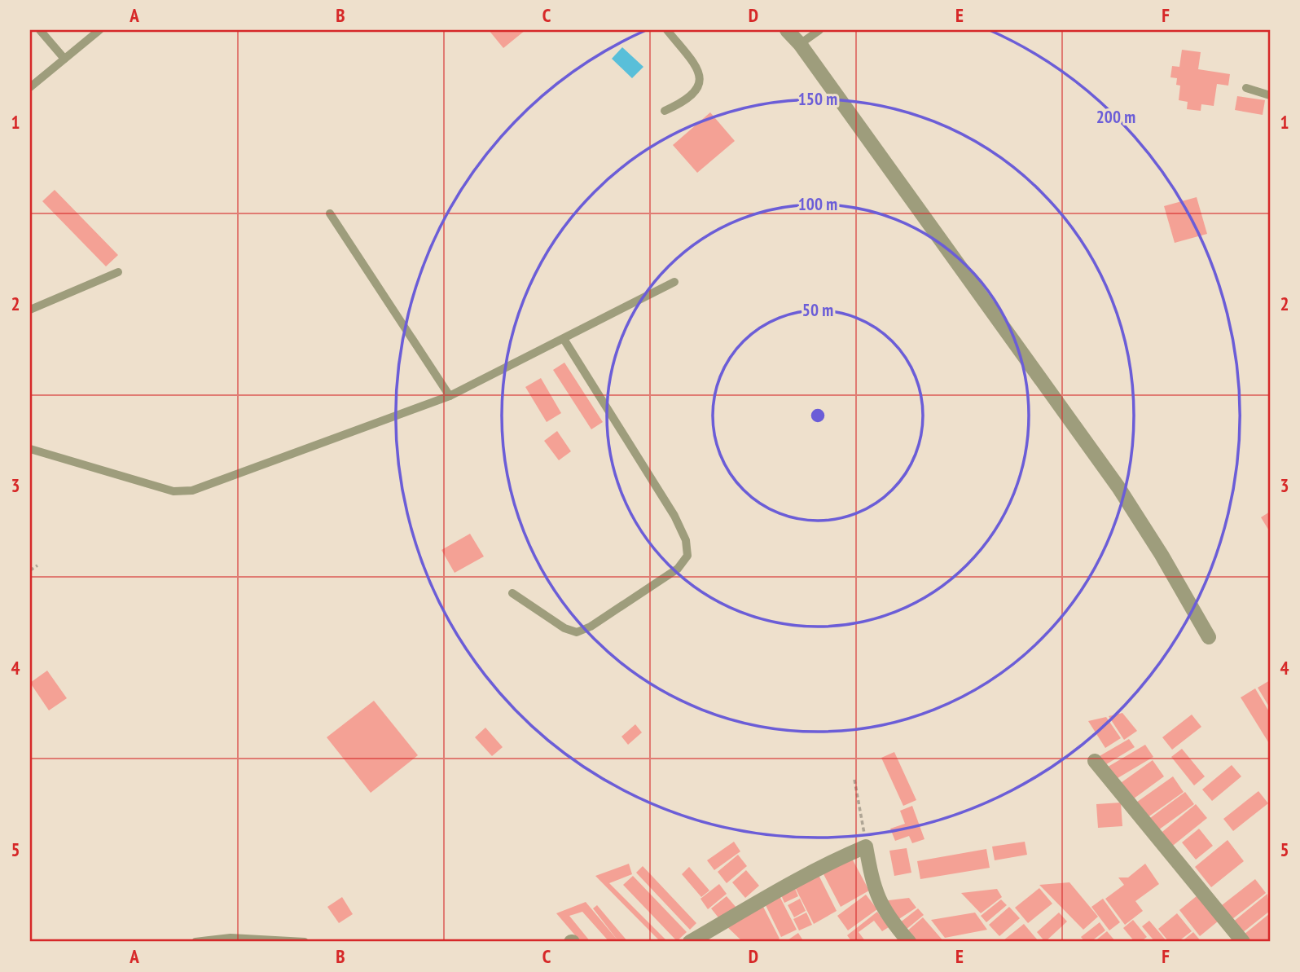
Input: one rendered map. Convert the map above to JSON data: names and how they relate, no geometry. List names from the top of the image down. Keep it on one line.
{"grid":{"columns":["A","B","C","D","E","F"],"rows":["1","2","3","4","5"]},"rings":["150 m","200 m","100 m","50 m"]}
